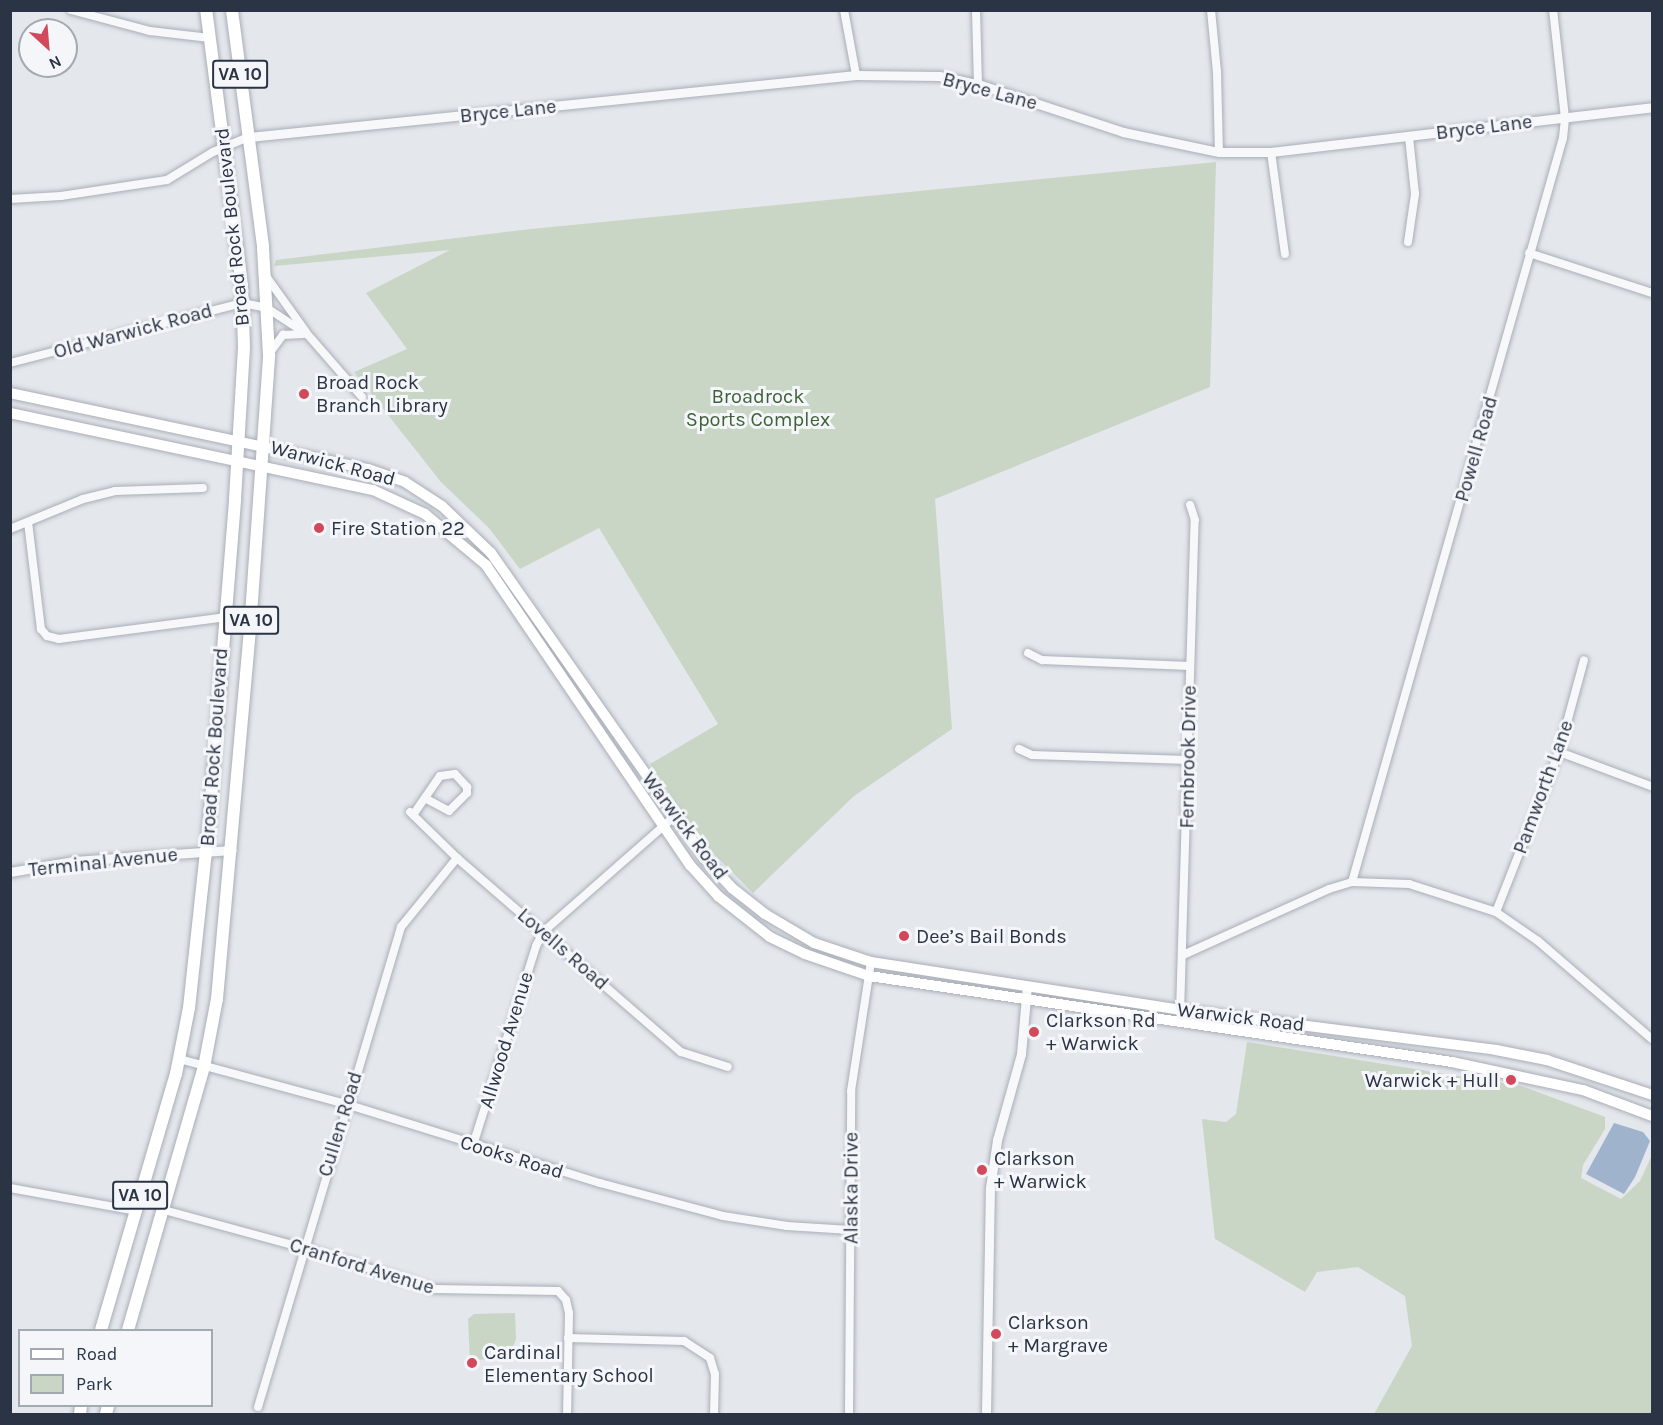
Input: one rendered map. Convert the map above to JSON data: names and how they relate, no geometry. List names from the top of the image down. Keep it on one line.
{"streets":{"main road":["VA 10","Broad Rock Boulevard","Warwick Road"],"street":["Bryce Lane","Old Warwick Road","Powell Road","Fernbrook Drive","Pamworth Lane","Terminal Avenue","Lovells Road","Allwood Avenue","Cullen Road","Cooks Road","Alaska Drive","Cranford Avenue"]},"crossings":[["Bryce Lane","Broad Rock Boulevard"],["Bryce Lane","Powell Road"],["Broad Rock Boulevard","Old Warwick Road"],["Broad Rock Boulevard","Warwick Road"],["Broad Rock Boulevard","Terminal Avenue"],["Broad Rock Boulevard","Cooks Road"],["Broad Rock Boulevard","Cranford Avenue"],["Warwick Road","Fernbrook Drive"],["Warwick Road","Allwood Avenue"],["Warwick Road","Alaska Drive"],["Lovells Road","Allwood Avenue"],["Lovells Road","Cullen Road"],["Allwood Avenue","Cooks Road"],["Cullen Road","Cooks Road"],["Cullen Road","Cranford Avenue"],["Cooks Road","Alaska Drive"]],"parks":["Broadrock Sports Complex"],"places":["Broad Rock Branch Library","Fire Station 22","Dee’s Bail Bonds","Clarkson Rd + Warwick","Warwick + Hull","Clarkson + Warwick","Clarkson + Margrave","Cardinal Elementary School"],"legend":["Road","Park"],"north":"bottom right"}
